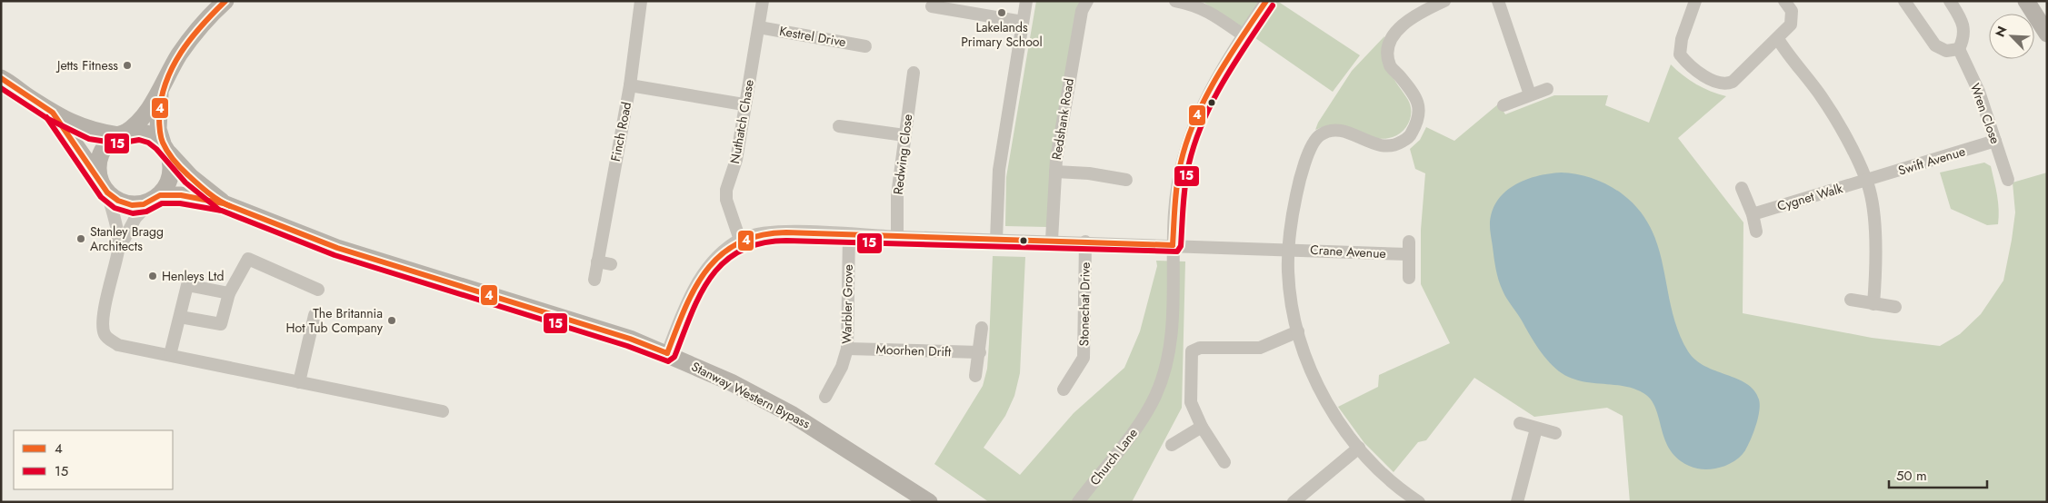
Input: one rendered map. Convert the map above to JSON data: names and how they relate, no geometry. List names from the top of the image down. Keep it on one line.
{"streets":{"street":["Kestrel Drive","Wren Close","Redshank Road","Nuthatch Chase","Finch Road","Redwing Close","Swift Avenue","Cygnet Walk","Crane Avenue","Warbler Grove","Stonechat Drive","Moorhen Drift","Stanway Western Bypass","Church Lane"]},"crossings":[["Kestrel Drive","Nuthatch Chase"],["Wren Close","Swift Avenue"],["Redshank Road","Crane Avenue"],["Nuthatch Chase","Crane Avenue"],["Redwing Close","Crane Avenue"],["Swift Avenue","Cygnet Walk"],["Crane Avenue","Warbler Grove"],["Crane Avenue","Stonechat Drive"],["Crane Avenue","Church Lane"],["Warbler Grove","Moorhen Drift"]],"places":["Lakelands Primary School","Jetts Fitness","Stanley Bragg Architects","Henleys Ltd","The Britannia Hot Tub Company"],"lines":["transit line 4","transit line 15"],"legend":["4","15"],"scale_bar":"50 m","north":"top left"}
